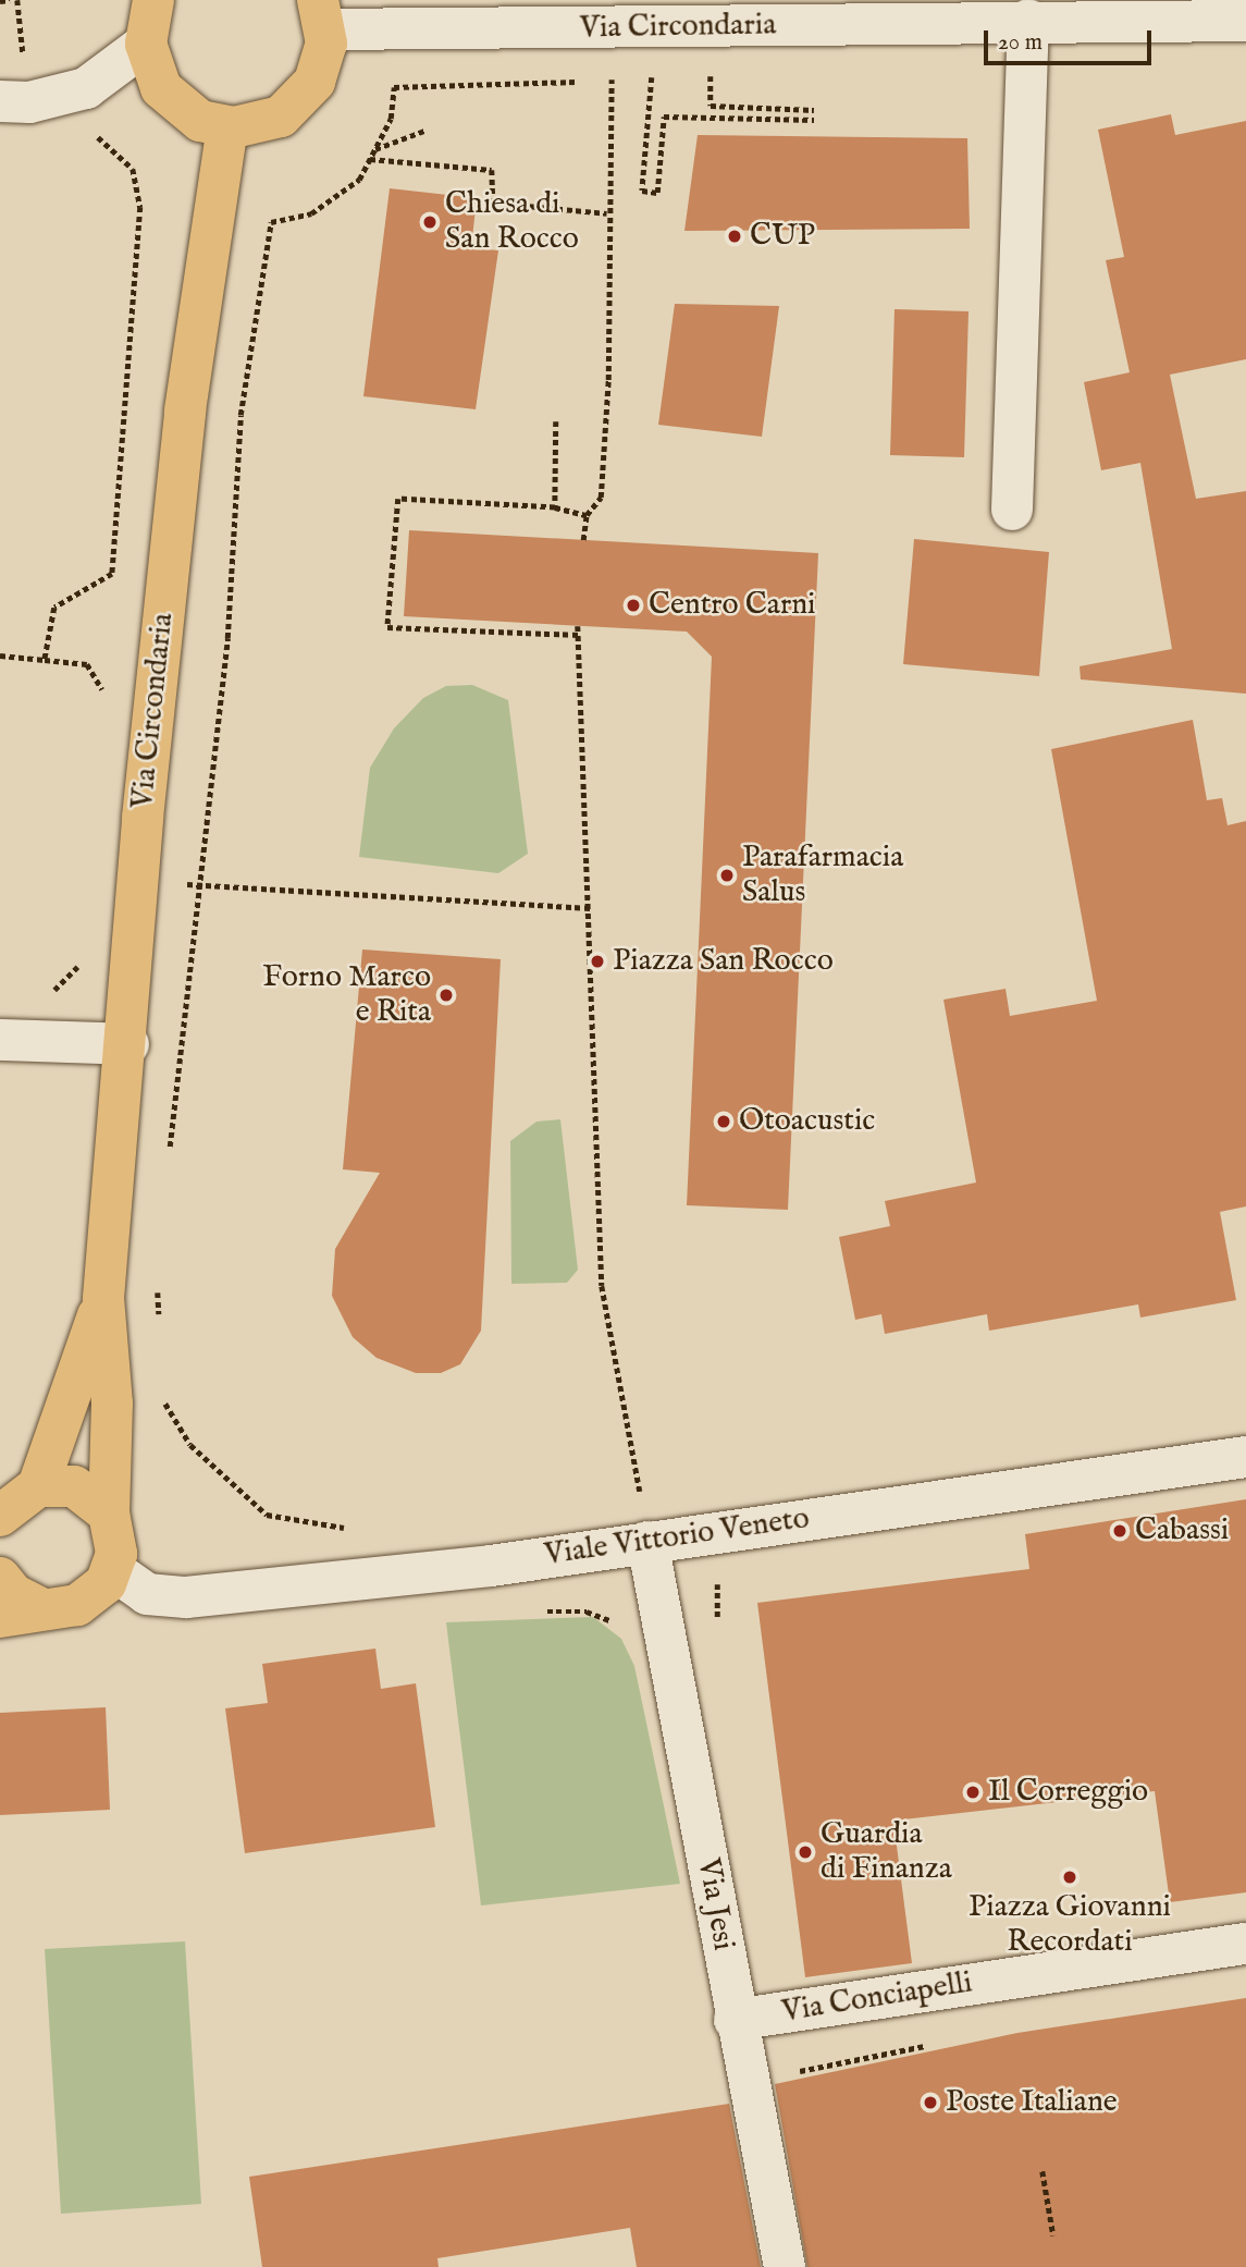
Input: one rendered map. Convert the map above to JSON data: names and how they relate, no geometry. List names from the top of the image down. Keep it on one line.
{"streets":{"main road":["Via Circondaria"],"street":["Viale Vittorio Veneto","Via Jesi","Via Conciapelli"]},"crossings":[["Via Circondaria","Viale Vittorio Veneto"],["Viale Vittorio Veneto","Via Jesi"],["Via Jesi","Via Conciapelli"]],"places":["Chiesa di San Rocco","CUP","Centro Carni","Parafarmacia Salus","Piazza San Rocco","Forno Marco e Rita","Otoacustic","Cabassi","Il Correggio","Guardia di Finanza","Piazza Giovanni Recordati","Poste Italiane"],"scale_bar":"20 m"}
